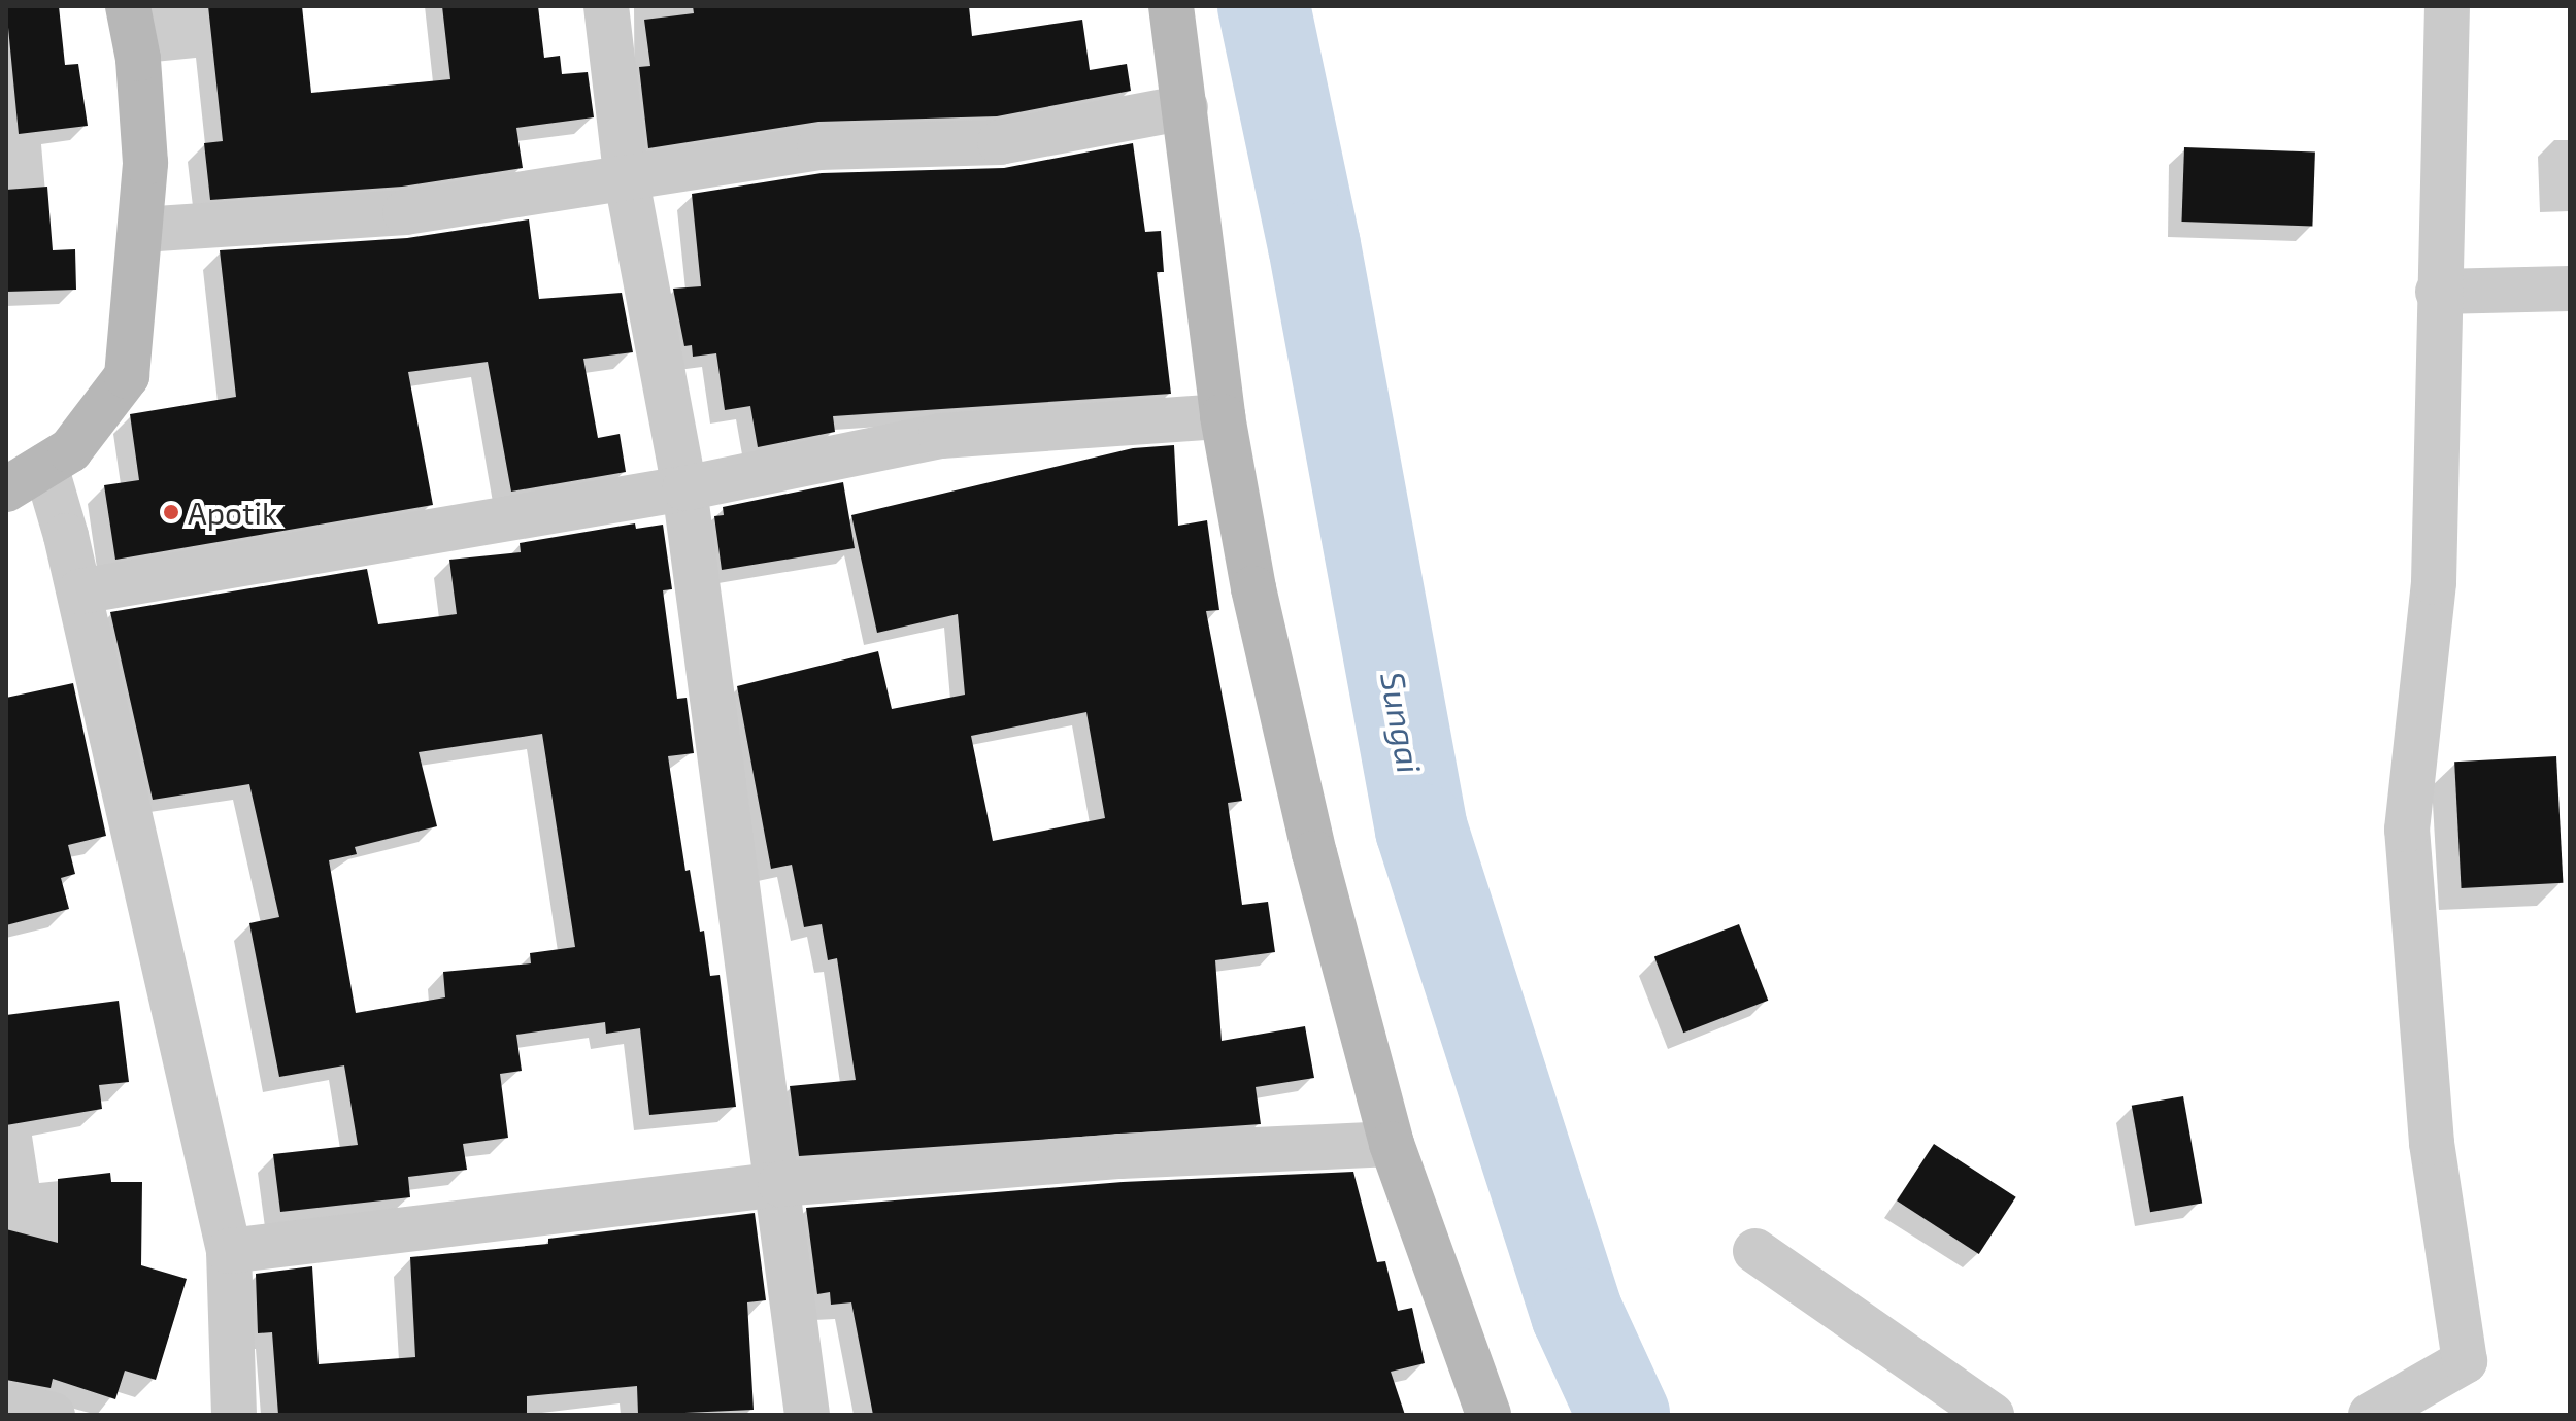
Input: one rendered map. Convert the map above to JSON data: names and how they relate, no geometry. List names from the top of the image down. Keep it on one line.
{"water":["Sungai"],"places":["Apotik"]}
